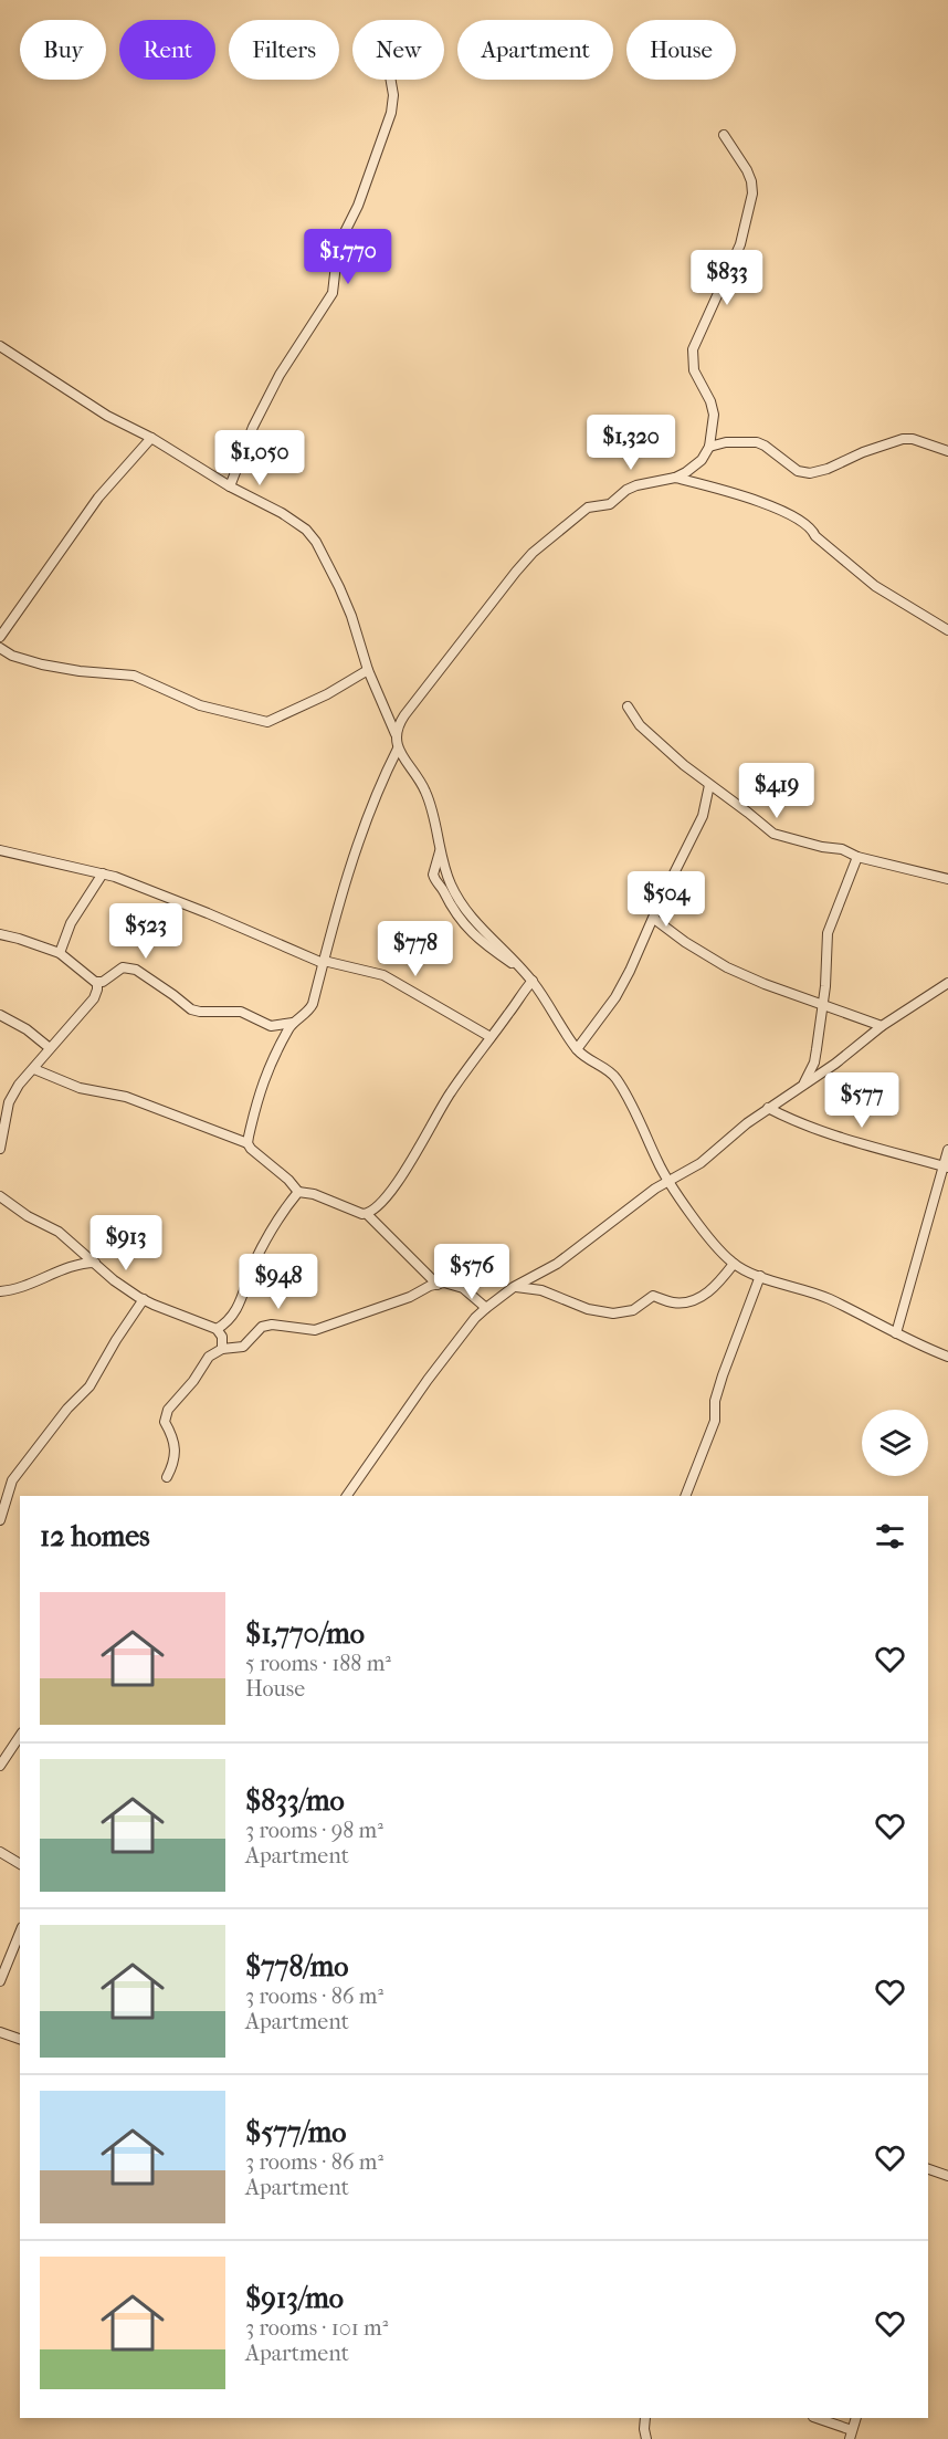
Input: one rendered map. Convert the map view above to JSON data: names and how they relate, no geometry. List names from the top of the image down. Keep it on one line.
{"page":{"chip":["Buy","Rent","Filters","New","Apartment","House"],"price":["$1,770","$833","$1,320","$1,050","$419","$504","$523","$778","$577","$913","$576","$948"],"heading":"12 homes","list":[{"name":"$1,770/mo","note":"5 rooms · 188 m² · House"},{"name":"$833/mo","note":"3 rooms · 98 m² · Apartment"},{"name":"$778/mo","note":"3 rooms · 86 m² · Apartment"},{"name":"$577/mo","note":"3 rooms · 86 m² · Apartment"},{"name":"$913/mo","note":"3 rooms · 101 m² · Apartment"}]}}
